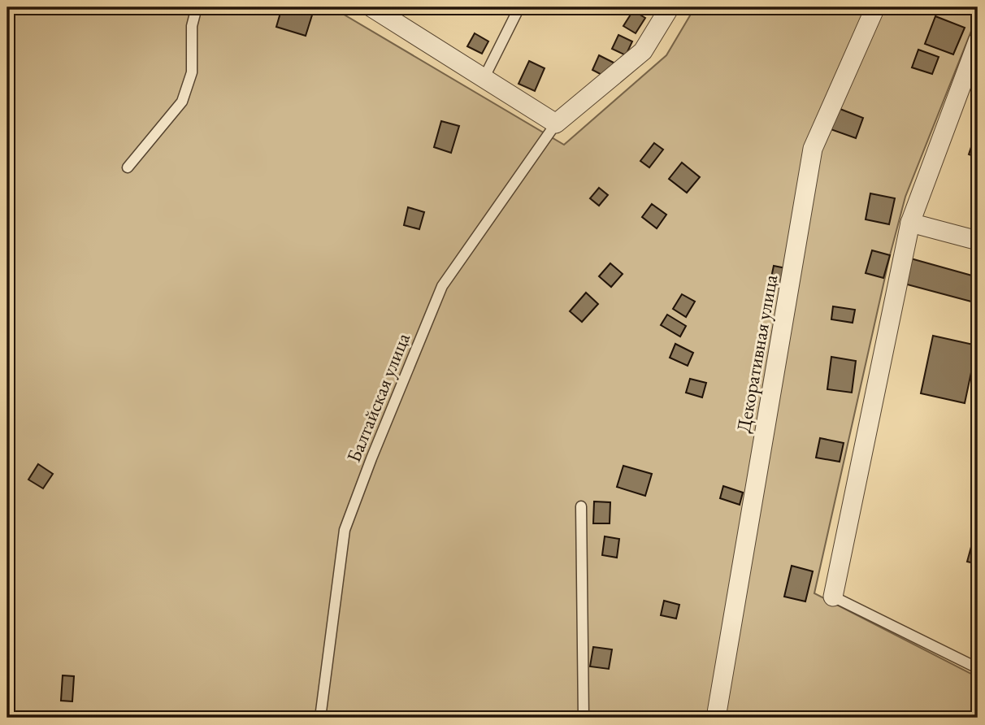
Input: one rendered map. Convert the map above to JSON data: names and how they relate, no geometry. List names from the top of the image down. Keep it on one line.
{"streets":{"street":["Декоративная улица"],"lane":["Балтайская улица"]}}
